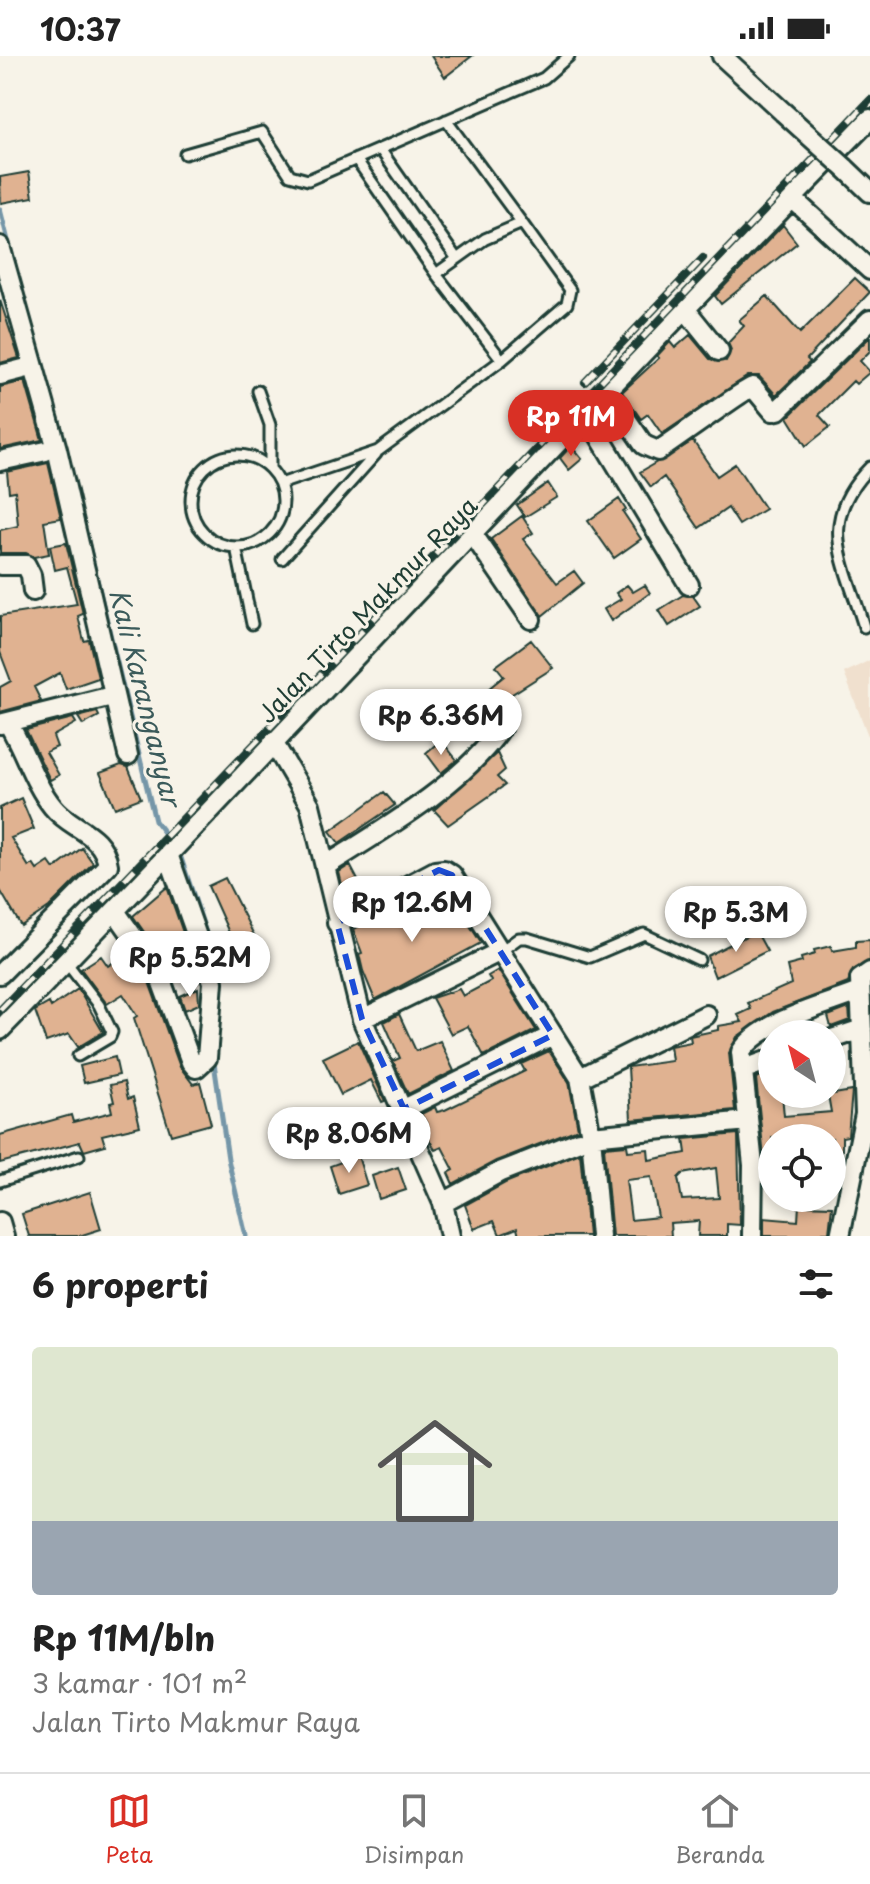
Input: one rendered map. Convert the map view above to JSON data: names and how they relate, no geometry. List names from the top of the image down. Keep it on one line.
{"streets":{"street":["Jalan Tirto Makmur Raya"]},"water":["Kali Karanganyar"],"north":"top left","page":{"status":"10:37","price":["Rp 11M","Rp 6.36M","Rp 12.6M","Rp 5.3M","Rp 5.52M","Rp 8.06M"],"heading":"6 properti","list":[{"name":"Rp 11M/bln","note":"3 kamar · 101 m² · Jalan Tirto Makmur Raya"}],"tabs":["Peta","Disimpan","Beranda"]}}
